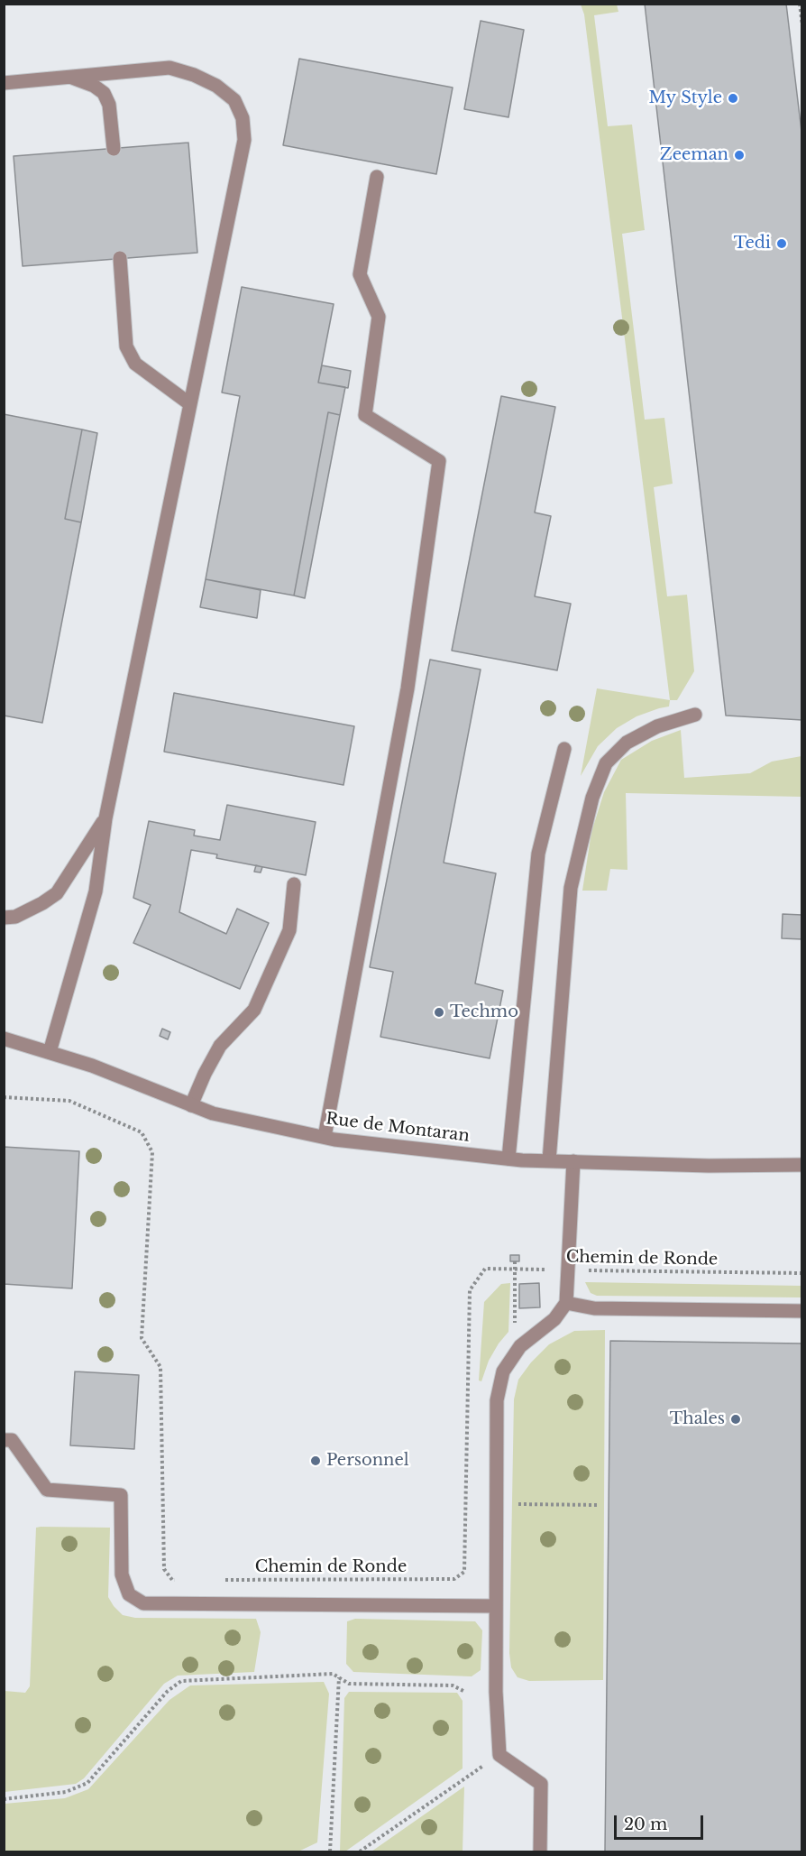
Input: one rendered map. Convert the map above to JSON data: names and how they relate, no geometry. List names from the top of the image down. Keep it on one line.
{"streets":{"street":["Rue de Montaran"],"path":["Chemin de Ronde"]},"places":["My Style","Zeeman","Tedi","Techmo","Thales","Personnel"],"scale_bar":"20 m"}
